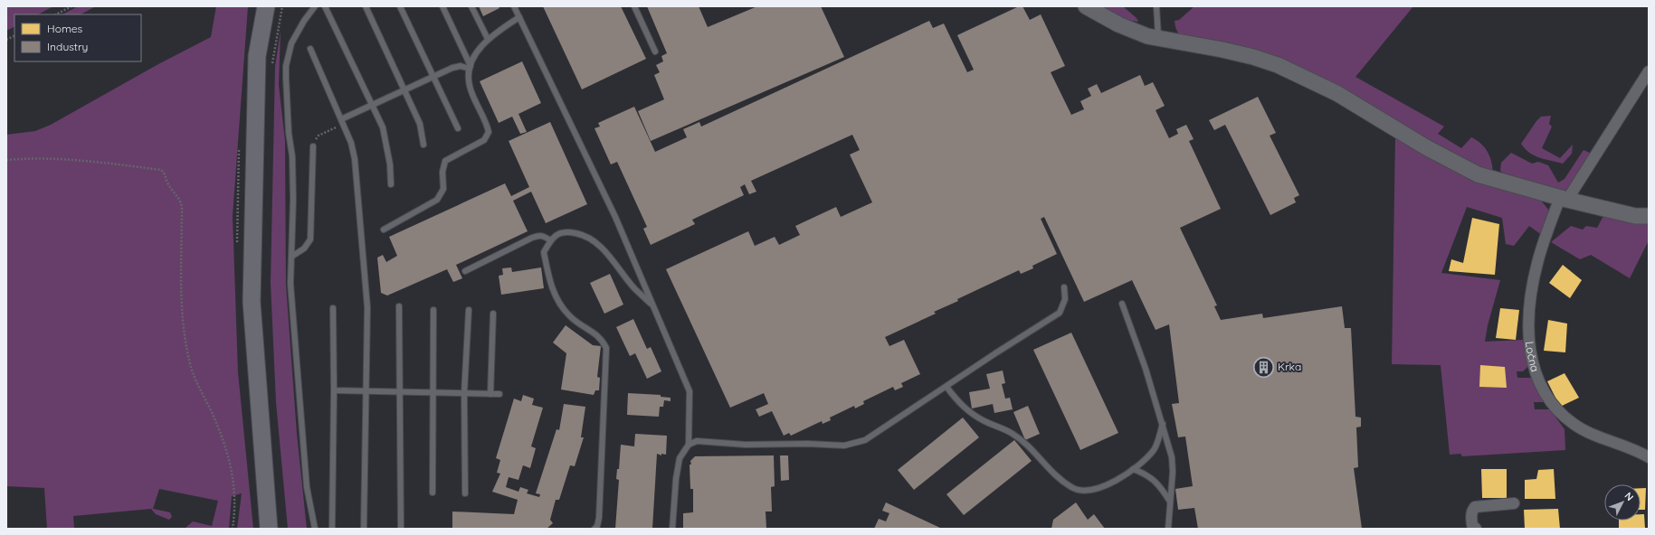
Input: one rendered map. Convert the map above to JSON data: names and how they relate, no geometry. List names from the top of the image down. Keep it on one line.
{"streets":{"street":["Ločna"]},"places":{"building":["Krka"]},"legend":["Homes","Industry"],"north":"top right"}
